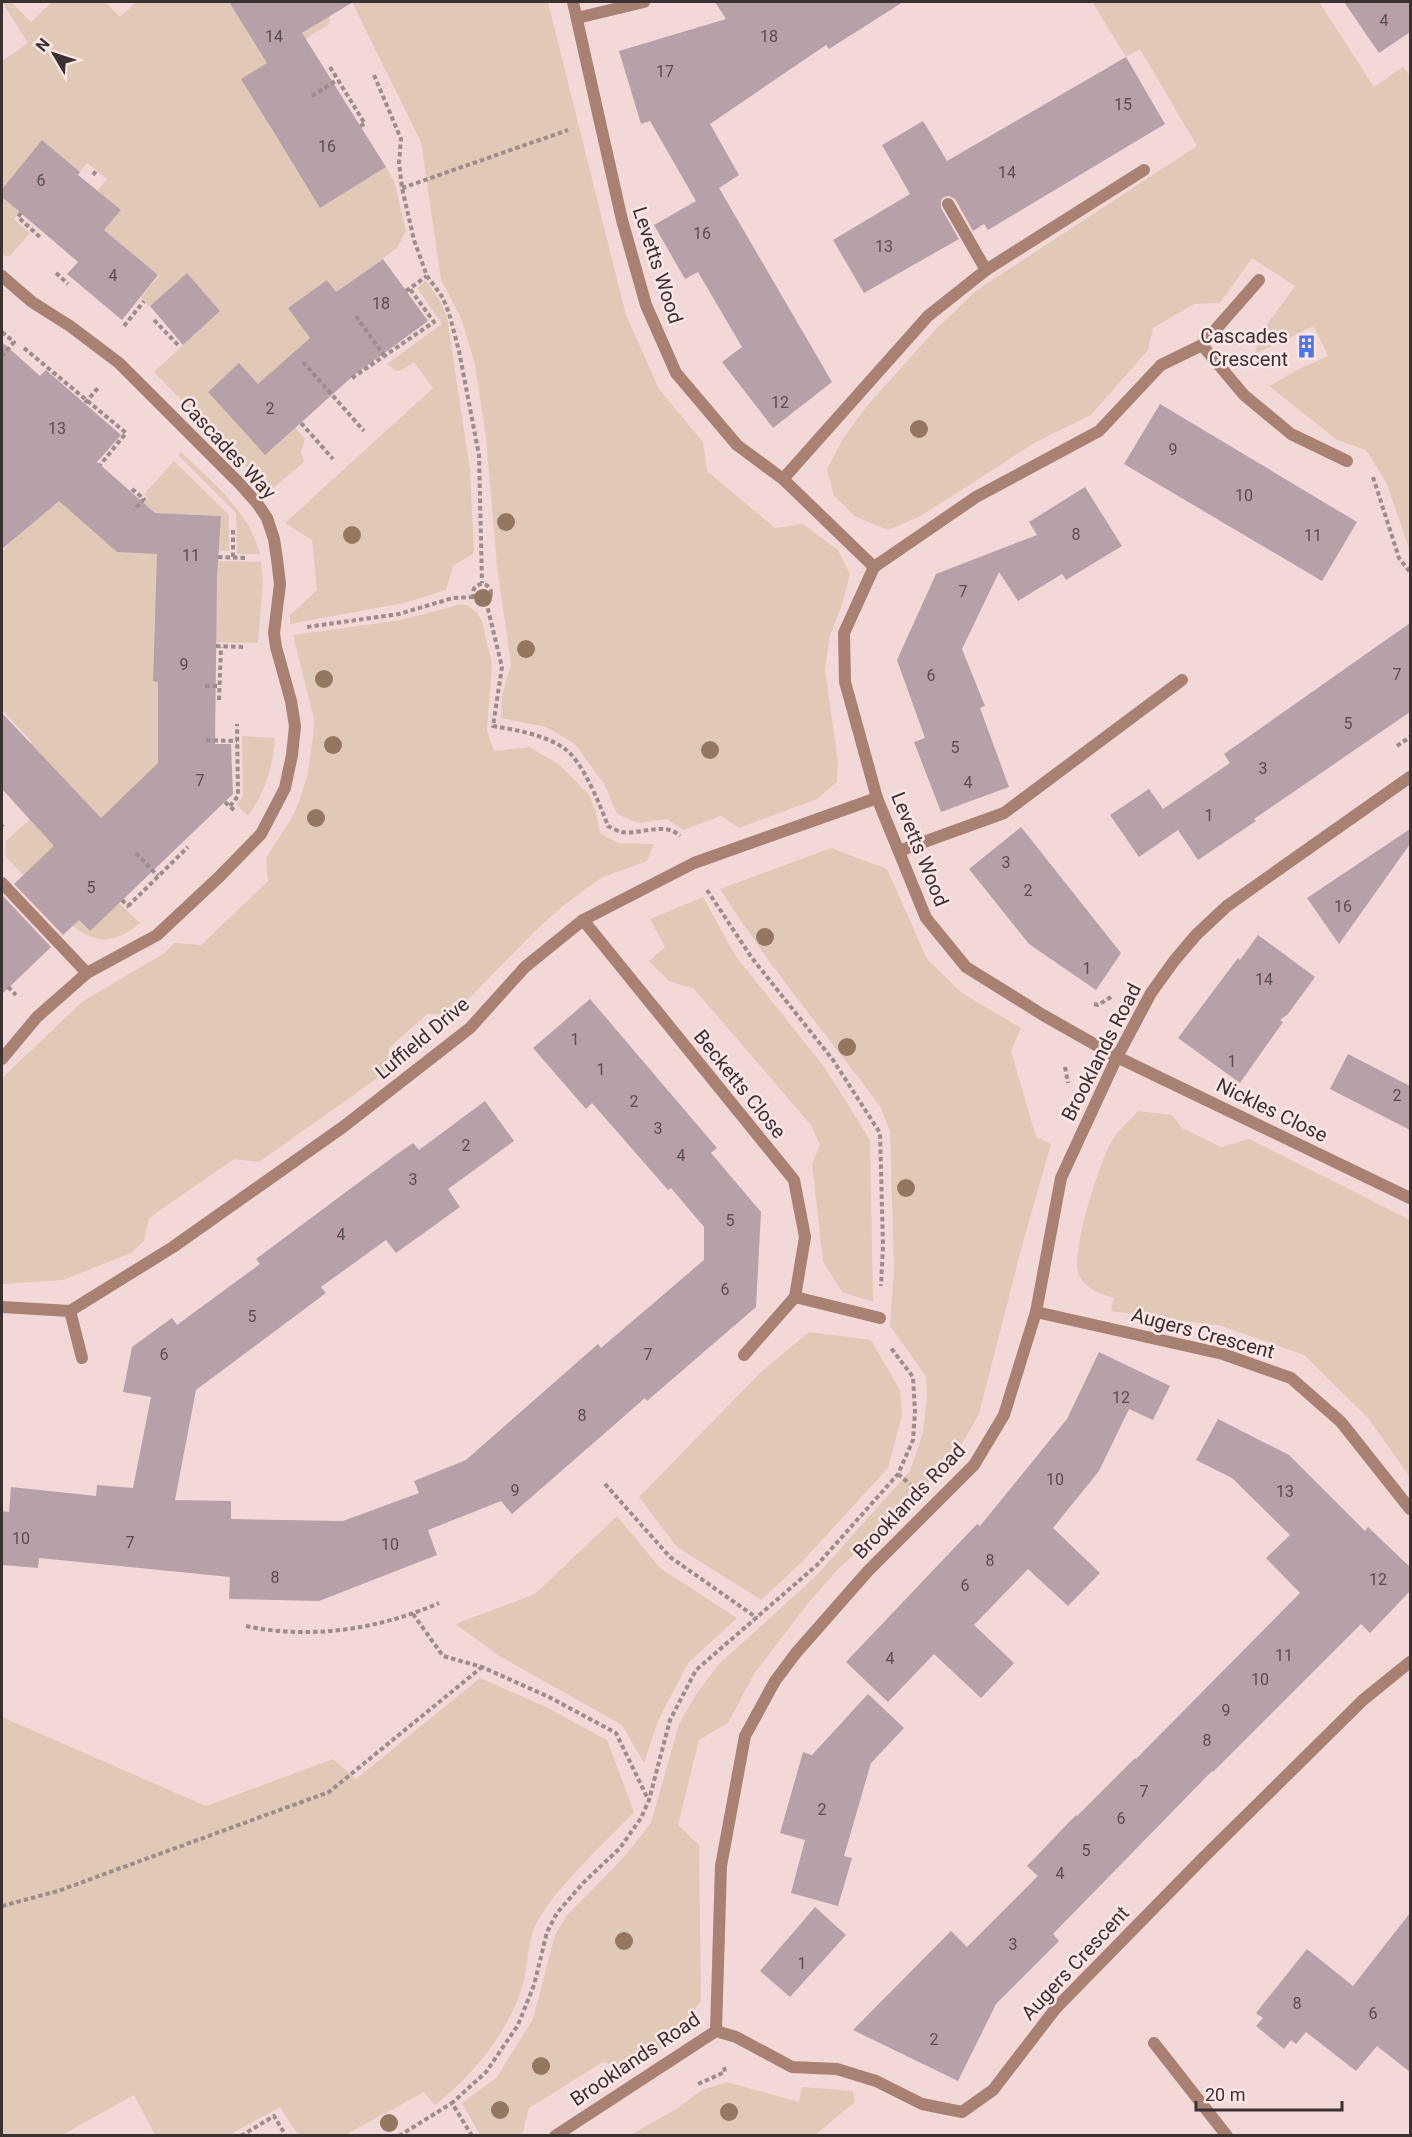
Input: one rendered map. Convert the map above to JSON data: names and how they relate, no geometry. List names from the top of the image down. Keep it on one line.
{"streets":{"street":["Levetts Wood","Cascades Way","Luffield Drive","Brooklands Road","Becketts Close","Nickles Close","Augers Crescent"]},"crossings":[["Levetts Wood","Luffield Drive"],["Levetts Wood","Brooklands Road"],["Levetts Wood","Nickles Close"],["Luffield Drive","Becketts Close"],["Brooklands Road","Nickles Close"],["Brooklands Road","Augers Crescent"]],"places":{"building":["Cascades Crescent"]},"house_numbers":["4","14","18","17","15","16","14","6","16","13","4","18","12","2","13","9","10","8","11","11","7","9","7","6","5","5","3","7","4","1","3","5","2","16","1","14","1","1","1","2","2","3","2","4","3","5","4","6","5","6","7","12","8","10","9","13","10","7","10","8","8","12","6","11","4","10","9","8","7","2","6","5","4","3","1","8","6","2"],"scale_bar":"20 m","north":"top left"}
